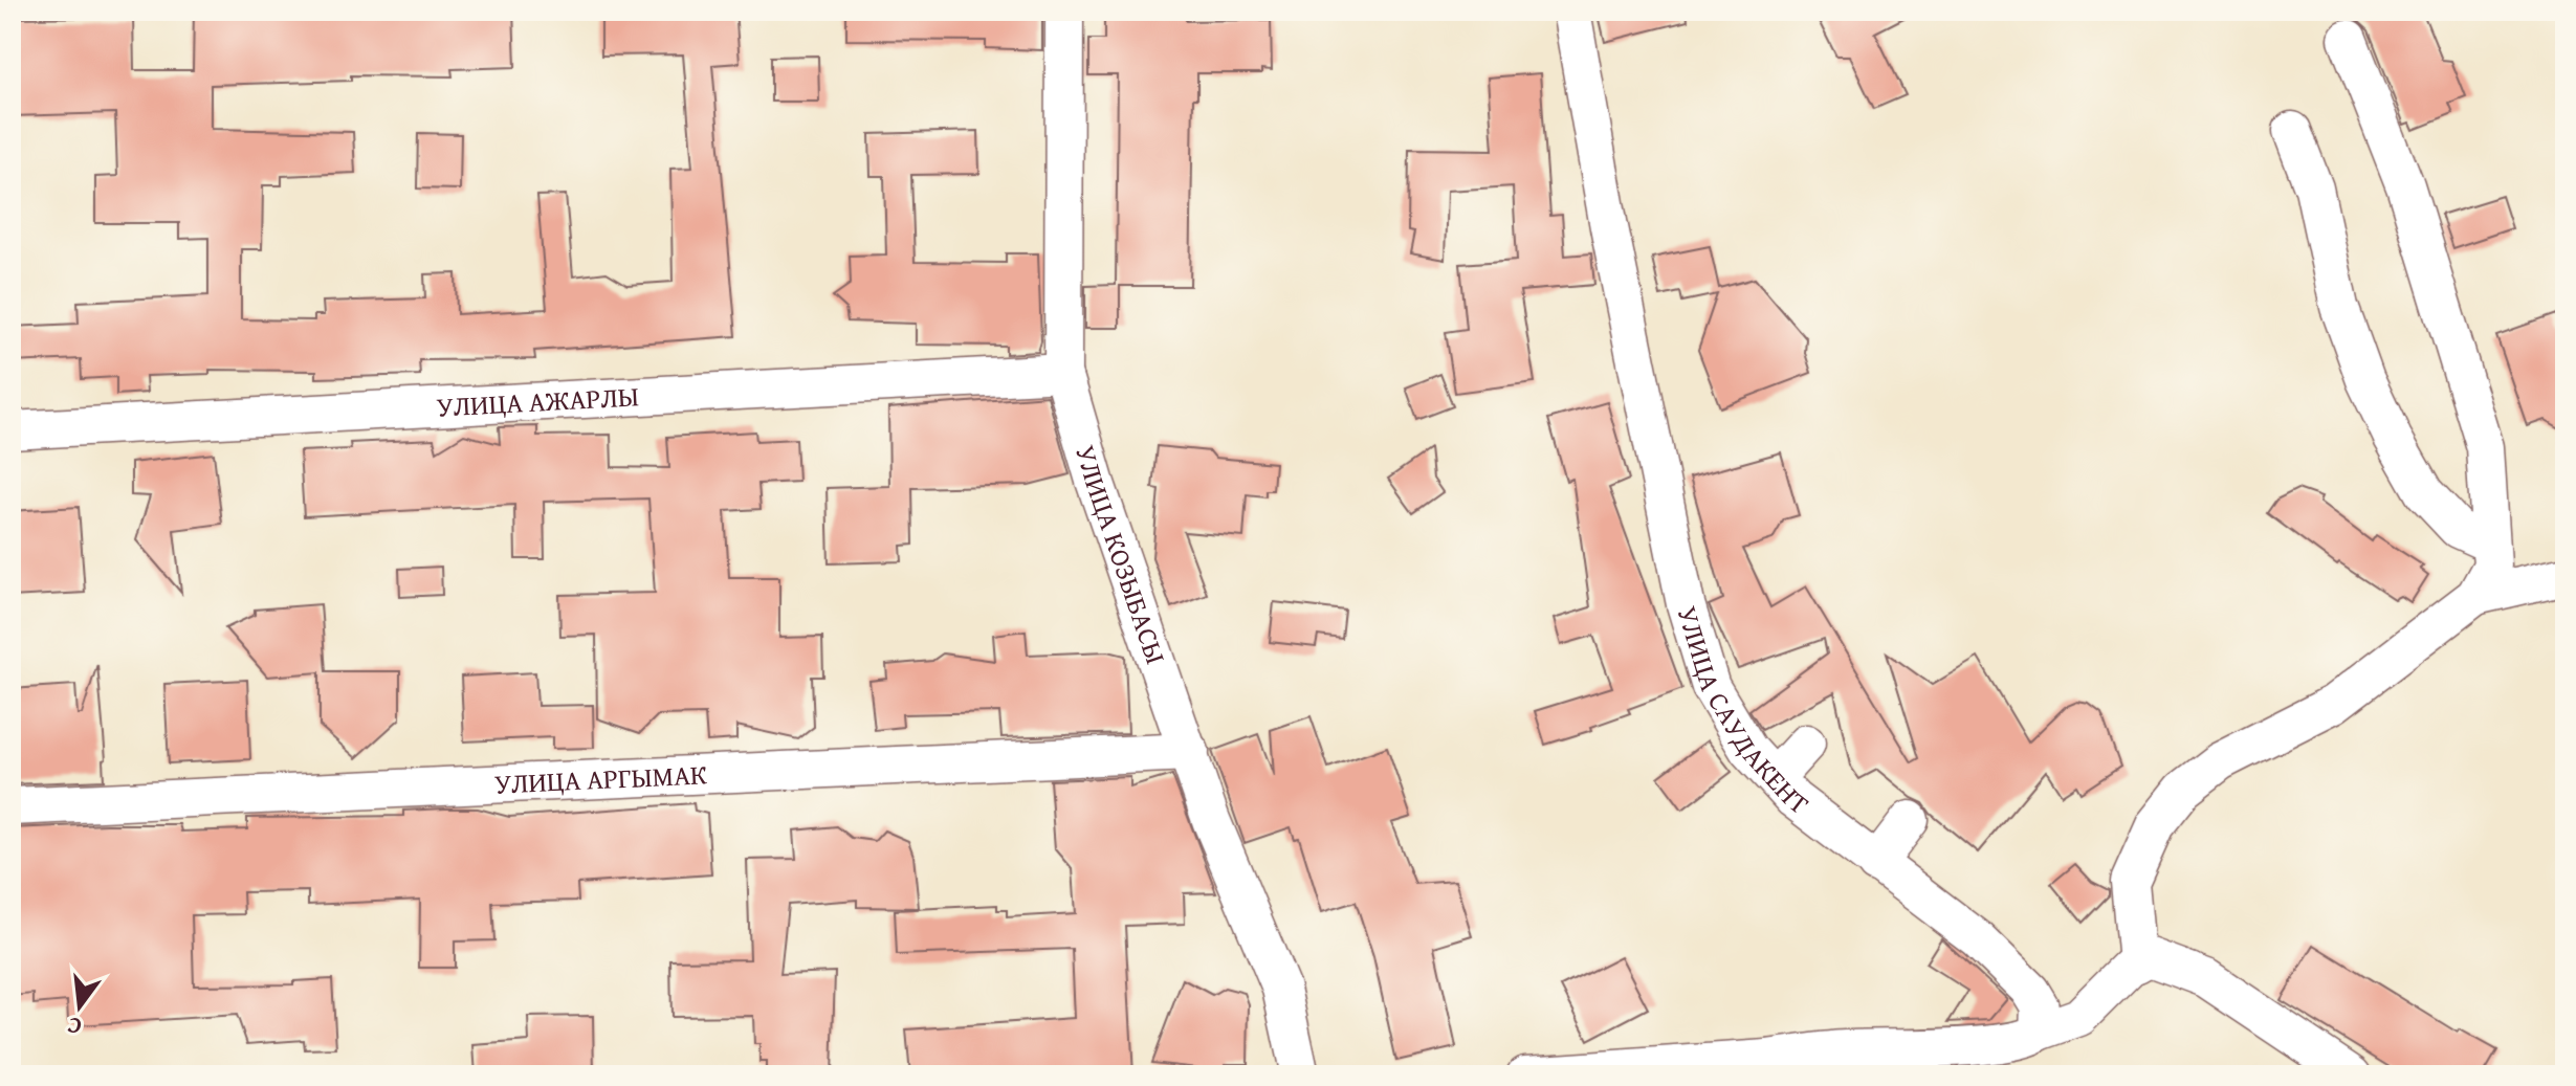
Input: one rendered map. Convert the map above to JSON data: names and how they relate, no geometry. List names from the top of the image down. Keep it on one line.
{"streets":{"street":["УЛИЦА АЖАРЛЫ","УЛИЦА КОЗЫБАСЫ","УЛИЦА САУДАКЕНТ","УЛИЦА АРГЫМАК"]},"crossings":[["УЛИЦА АЖАРЛЫ","УЛИЦА КОЗЫБАСЫ"],["УЛИЦА КОЗЫБАСЫ","УЛИЦА АРГЫМАК"]],"north":"bottom"}
